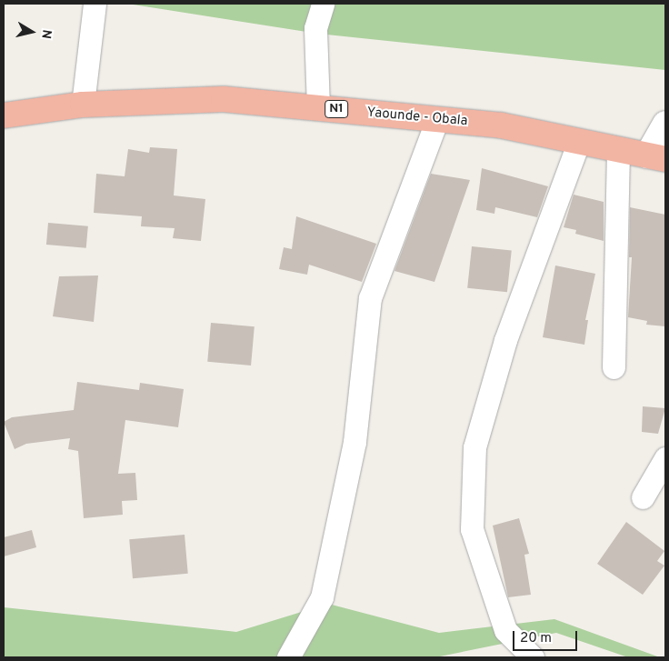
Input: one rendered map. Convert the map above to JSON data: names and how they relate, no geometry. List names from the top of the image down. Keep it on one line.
{"streets":{"highway":["N1","Yaounde - Obala"]},"scale_bar":"20 m","north":"right"}
